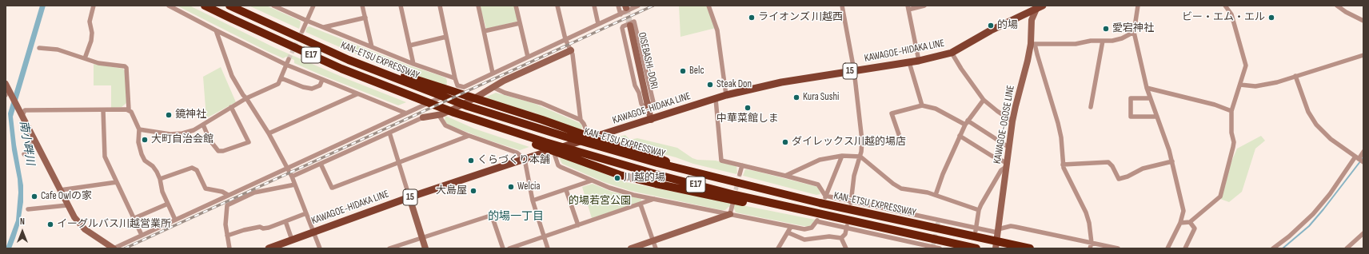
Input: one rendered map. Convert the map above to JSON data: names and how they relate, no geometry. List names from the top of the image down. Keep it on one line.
{"streets":{"highway":["E17","KAN-ETSU EXPRESSWAY"],"main road":["KAWAGOE-HIDAKA LINE","15"],"street":["OISEBASHI-DORI","KAWAGOE-OGOSE LINE"]},"crossings":[["KAWAGOE-HIDAKA LINE","KAN-ETSU EXPRESSWAY"],["KAWAGOE-HIDAKA LINE","OISEBASHI-DORI"],["KAWAGOE-HIDAKA LINE","KAWAGOE-OGOSE LINE"]],"districts":["的場一丁目"],"water":["南小畔川"],"parks":["的場若宮公園"],"places":["ライオンズ 川越西","ビー・エム・エル","的場","愛宕神社","Belc","Steak Don","Kura Sushi","中華菜館しま","鏡神社","大町自治会館","ダイレックス川越的場店","くらづくり本舗","川越的場","Welcia","大島屋","Cafe Owlの家","イーグルバス川越営業所"],"north":"top"}
